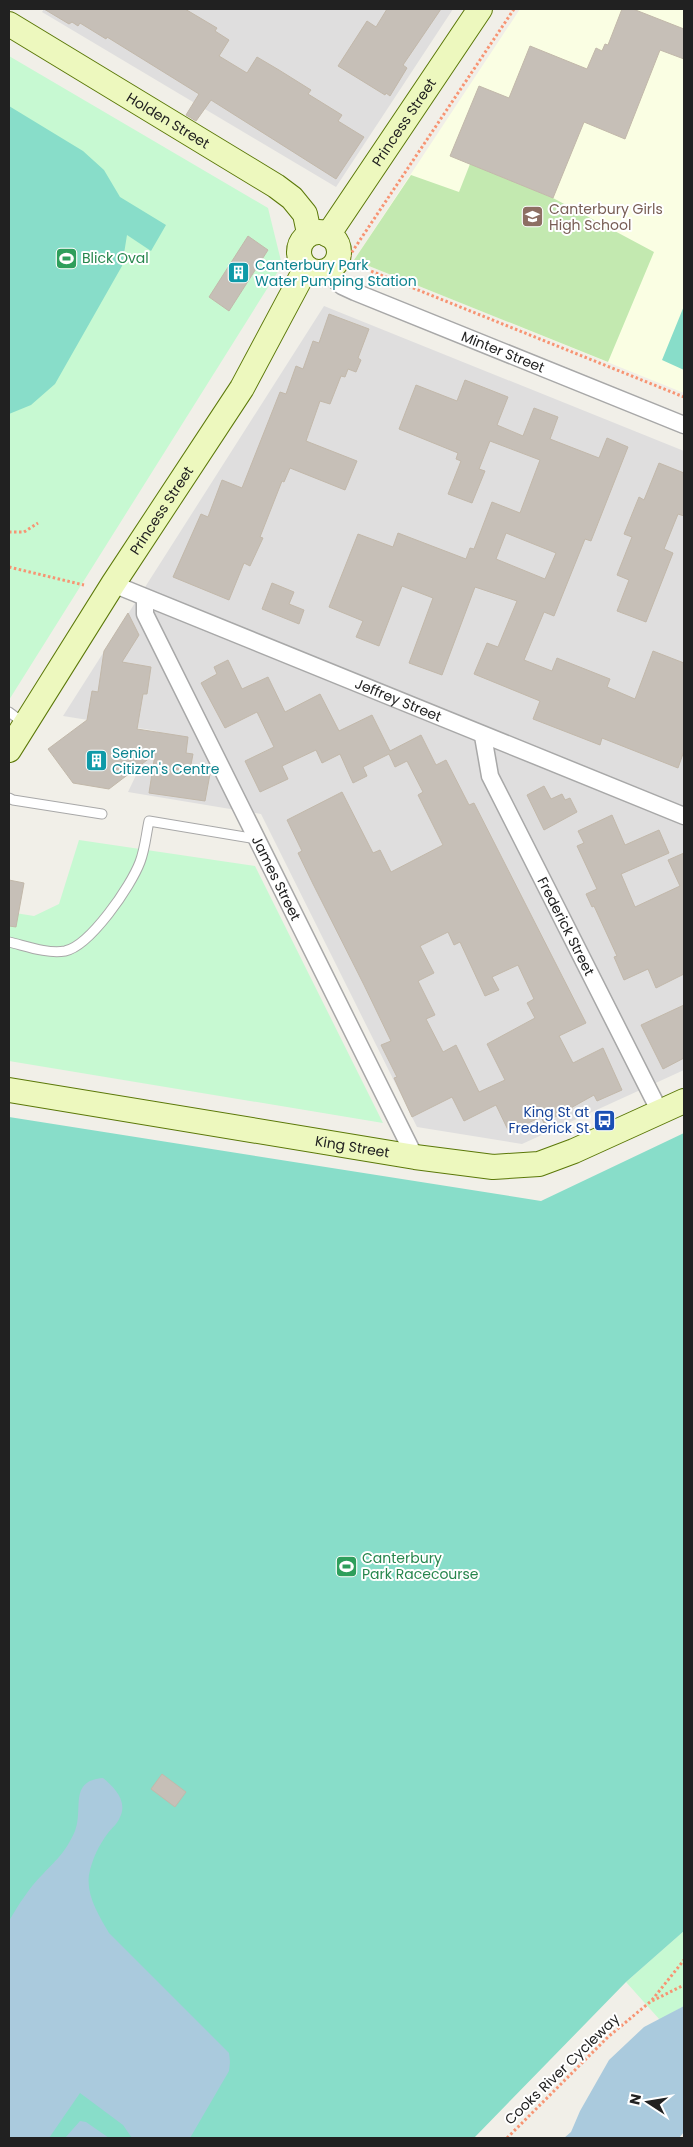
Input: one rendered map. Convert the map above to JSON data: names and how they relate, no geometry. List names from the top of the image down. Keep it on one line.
{"streets":{"street":["Holden Street","Princess Street","Minter Street","Jeffrey Street","James Street","Frederick Street","King Street"],"path":["Cooks River Cycleway"]},"crossings":[["Holden Street","Princess Street"],["Holden Street","Minter Street"],["Princess Street","Minter Street"],["Princess Street","Jeffrey Street"],["Jeffrey Street","James Street"],["Jeffrey Street","Frederick Street"],["James Street","King Street"],["Frederick Street","King Street"]],"places":{"school or university":["Canterbury Girls High School"],"sports":["Blick Oval","Canterbury Park Racecourse"],"building":["Canterbury Park Water Pumping Station","Senior Citizen's Centre"],"bus stop":["King St at Frederick St"]},"north":"left"}
